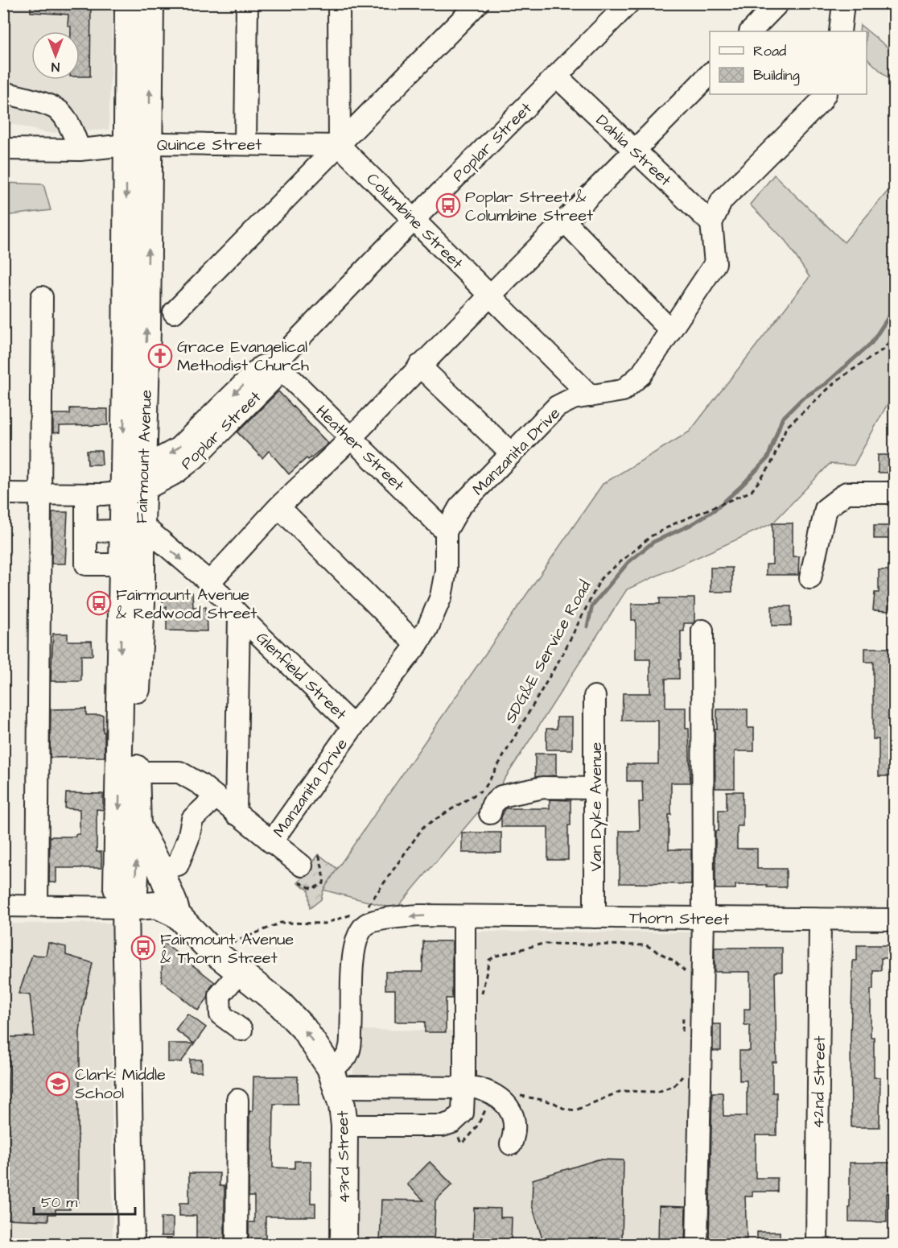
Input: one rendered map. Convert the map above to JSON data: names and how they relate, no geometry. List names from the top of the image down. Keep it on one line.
{"streets":{"main road":["Fairmount Avenue","43rd Street"],"street":["Poplar Street","Quince Street","Dahlia Street","Columbine Street","Heather Street","Manzanita Drive","Glenfield Street","Van Dyke Avenue","Thorn Street","42nd Street"],"path":["SDG&E Service Road"]},"crossings":[["Poplar Street","Dahlia Street"],["Poplar Street","Columbine Street"],["Poplar Street","Heather Street"],["Poplar Street","Fairmount Avenue"],["Poplar Street","Glenfield Street"],["Quince Street","Columbine Street"],["Quince Street","Fairmount Avenue"],["Dahlia Street","Manzanita Drive"],["Columbine Street","Manzanita Drive"],["Heather Street","Manzanita Drive"],["Manzanita Drive","Glenfield Street"],["Fairmount Avenue","Glenfield Street"],["Fairmount Avenue","43rd Street"],["SDG&E Service Road","Thorn Street"],["Van Dyke Avenue","Thorn Street"],["Thorn Street","42nd Street"]],"one_way":["Glenfield Street"],"places":{"bus stop":["Poplar Street & Columbine Street","Fairmount Avenue & Redwood Street","Fairmount Avenue & Thorn Street"],"church":["Grace Evangelical Methodist Church"],"school or university":["Clark Middle School"]},"legend":["Road","Building"],"scale_bar":"50 m","north":"bottom"}
